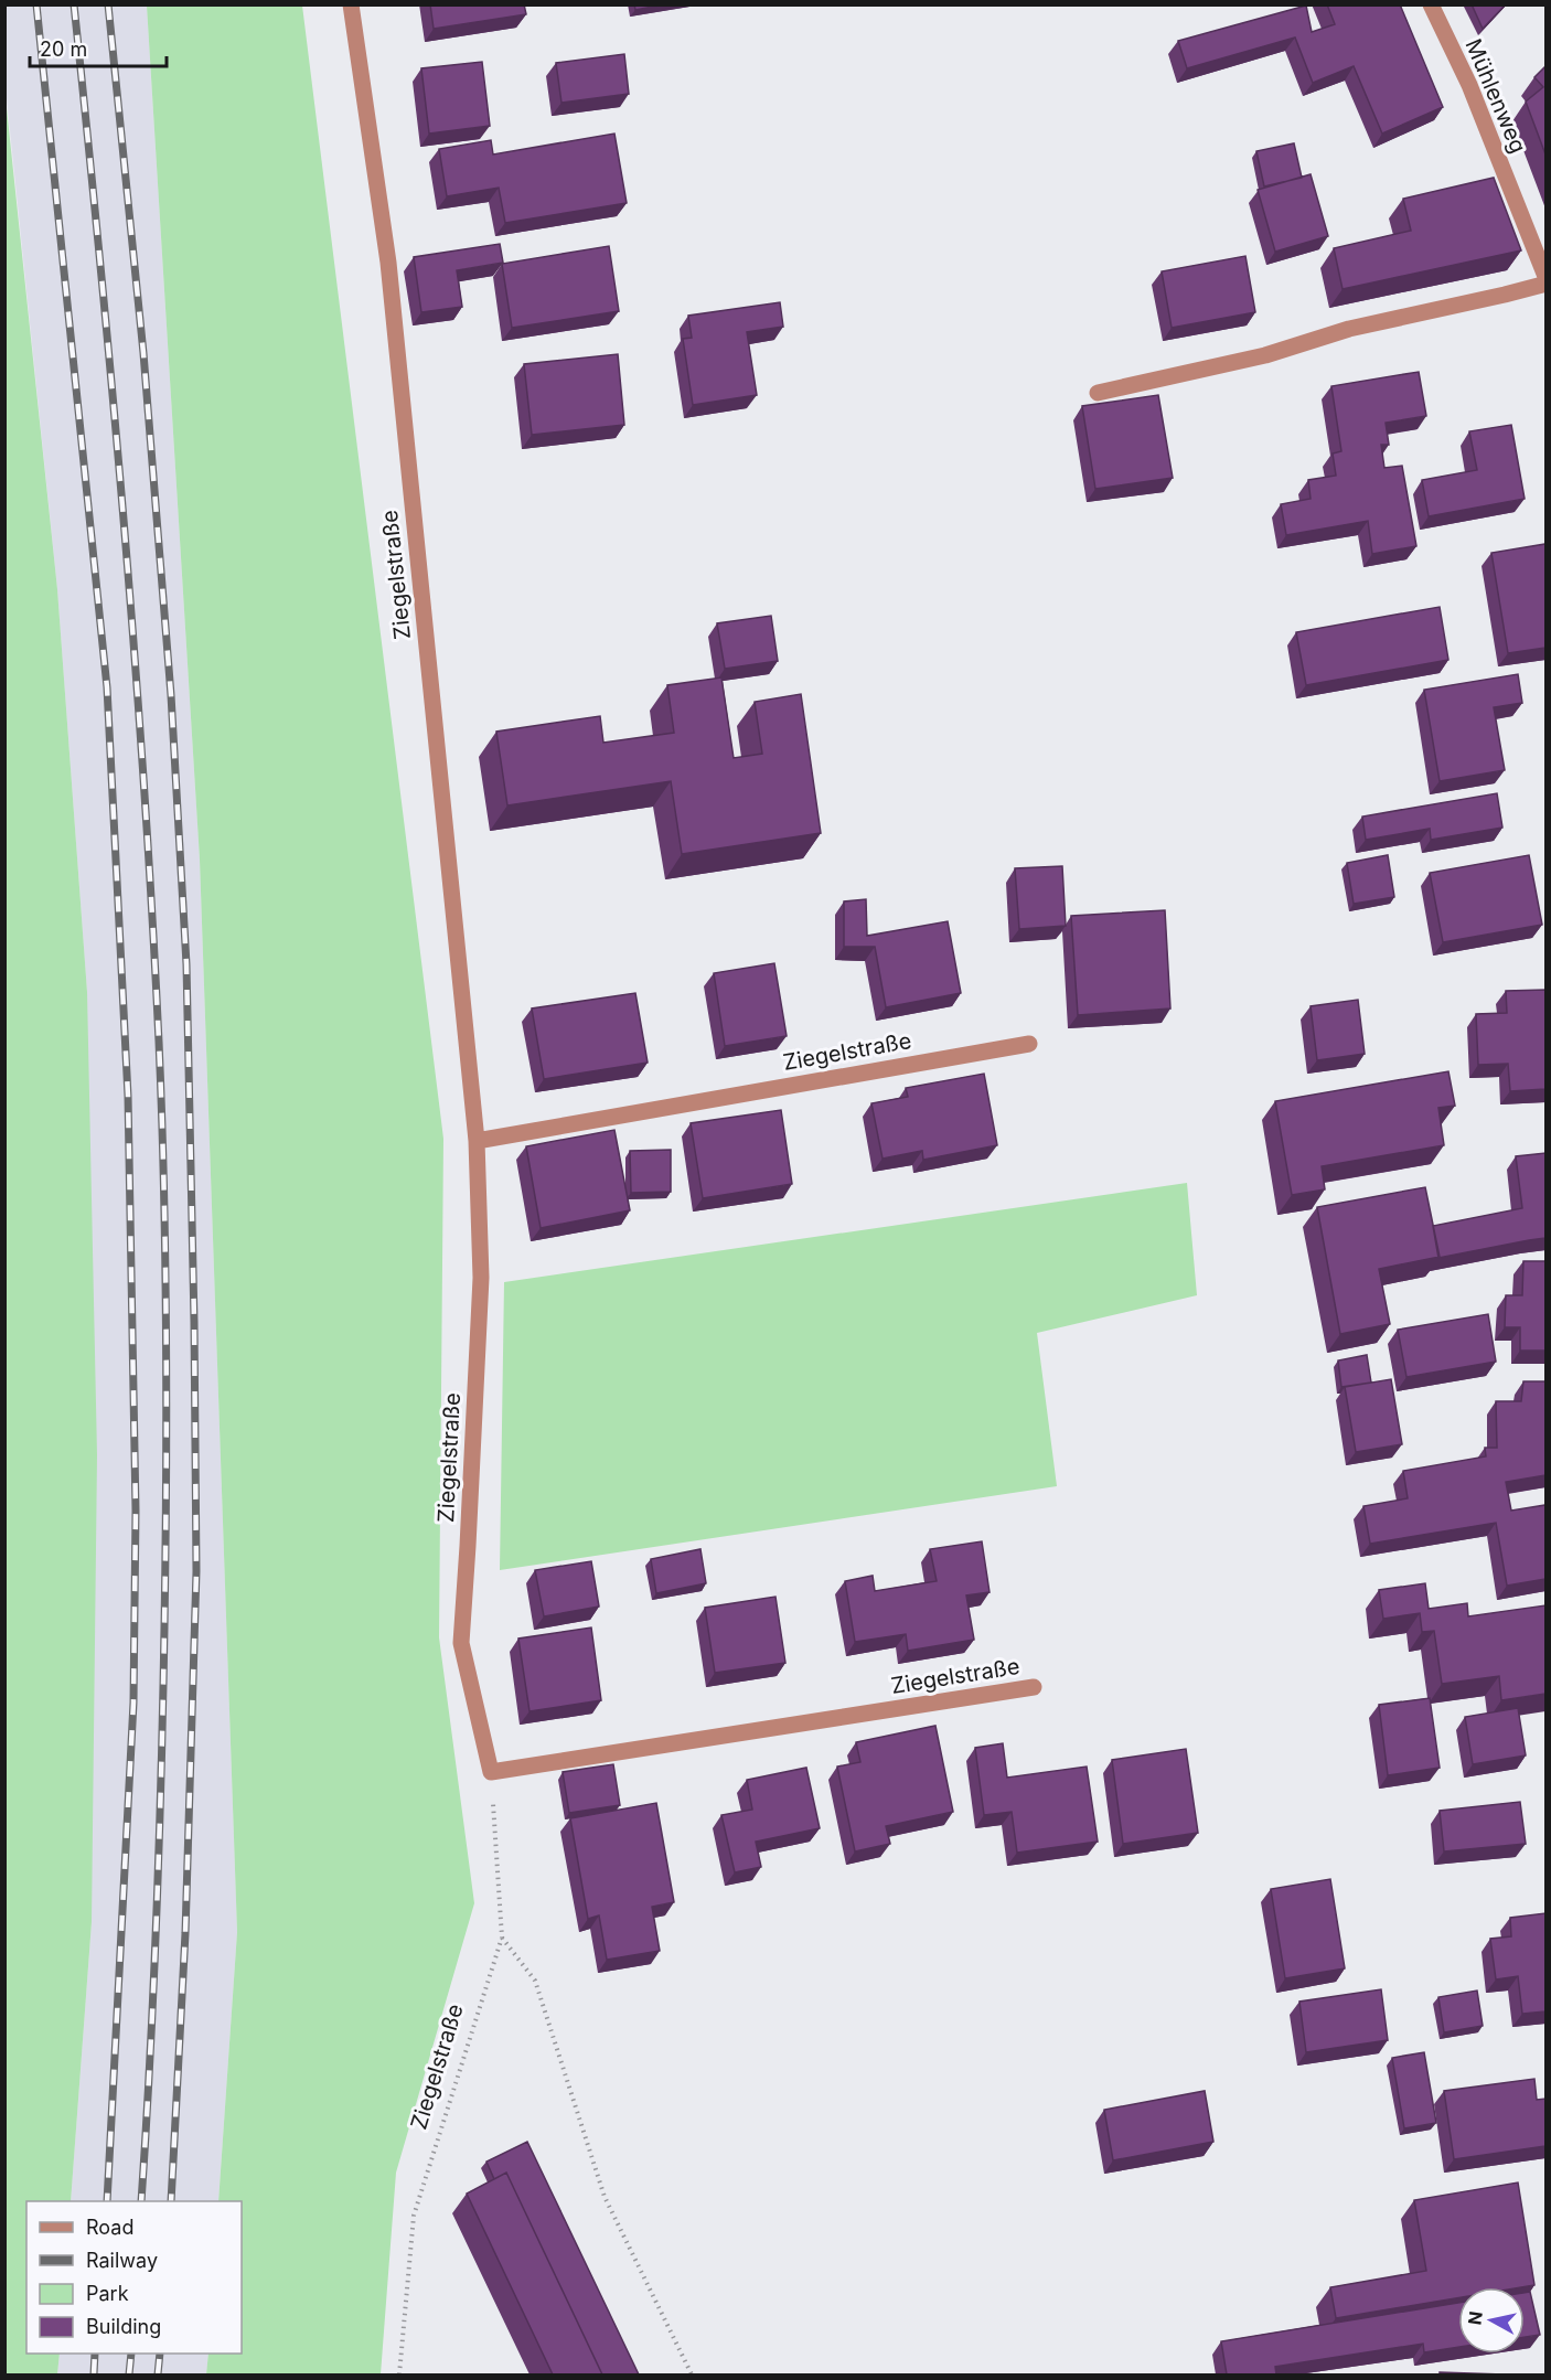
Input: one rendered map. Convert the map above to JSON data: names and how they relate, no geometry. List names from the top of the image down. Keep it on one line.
{"streets":{"street":["Mühlenweg","Ziegelstraße"]},"legend":["Road","Railway","Park","Building"],"scale_bar":"20 m","north":"left"}
